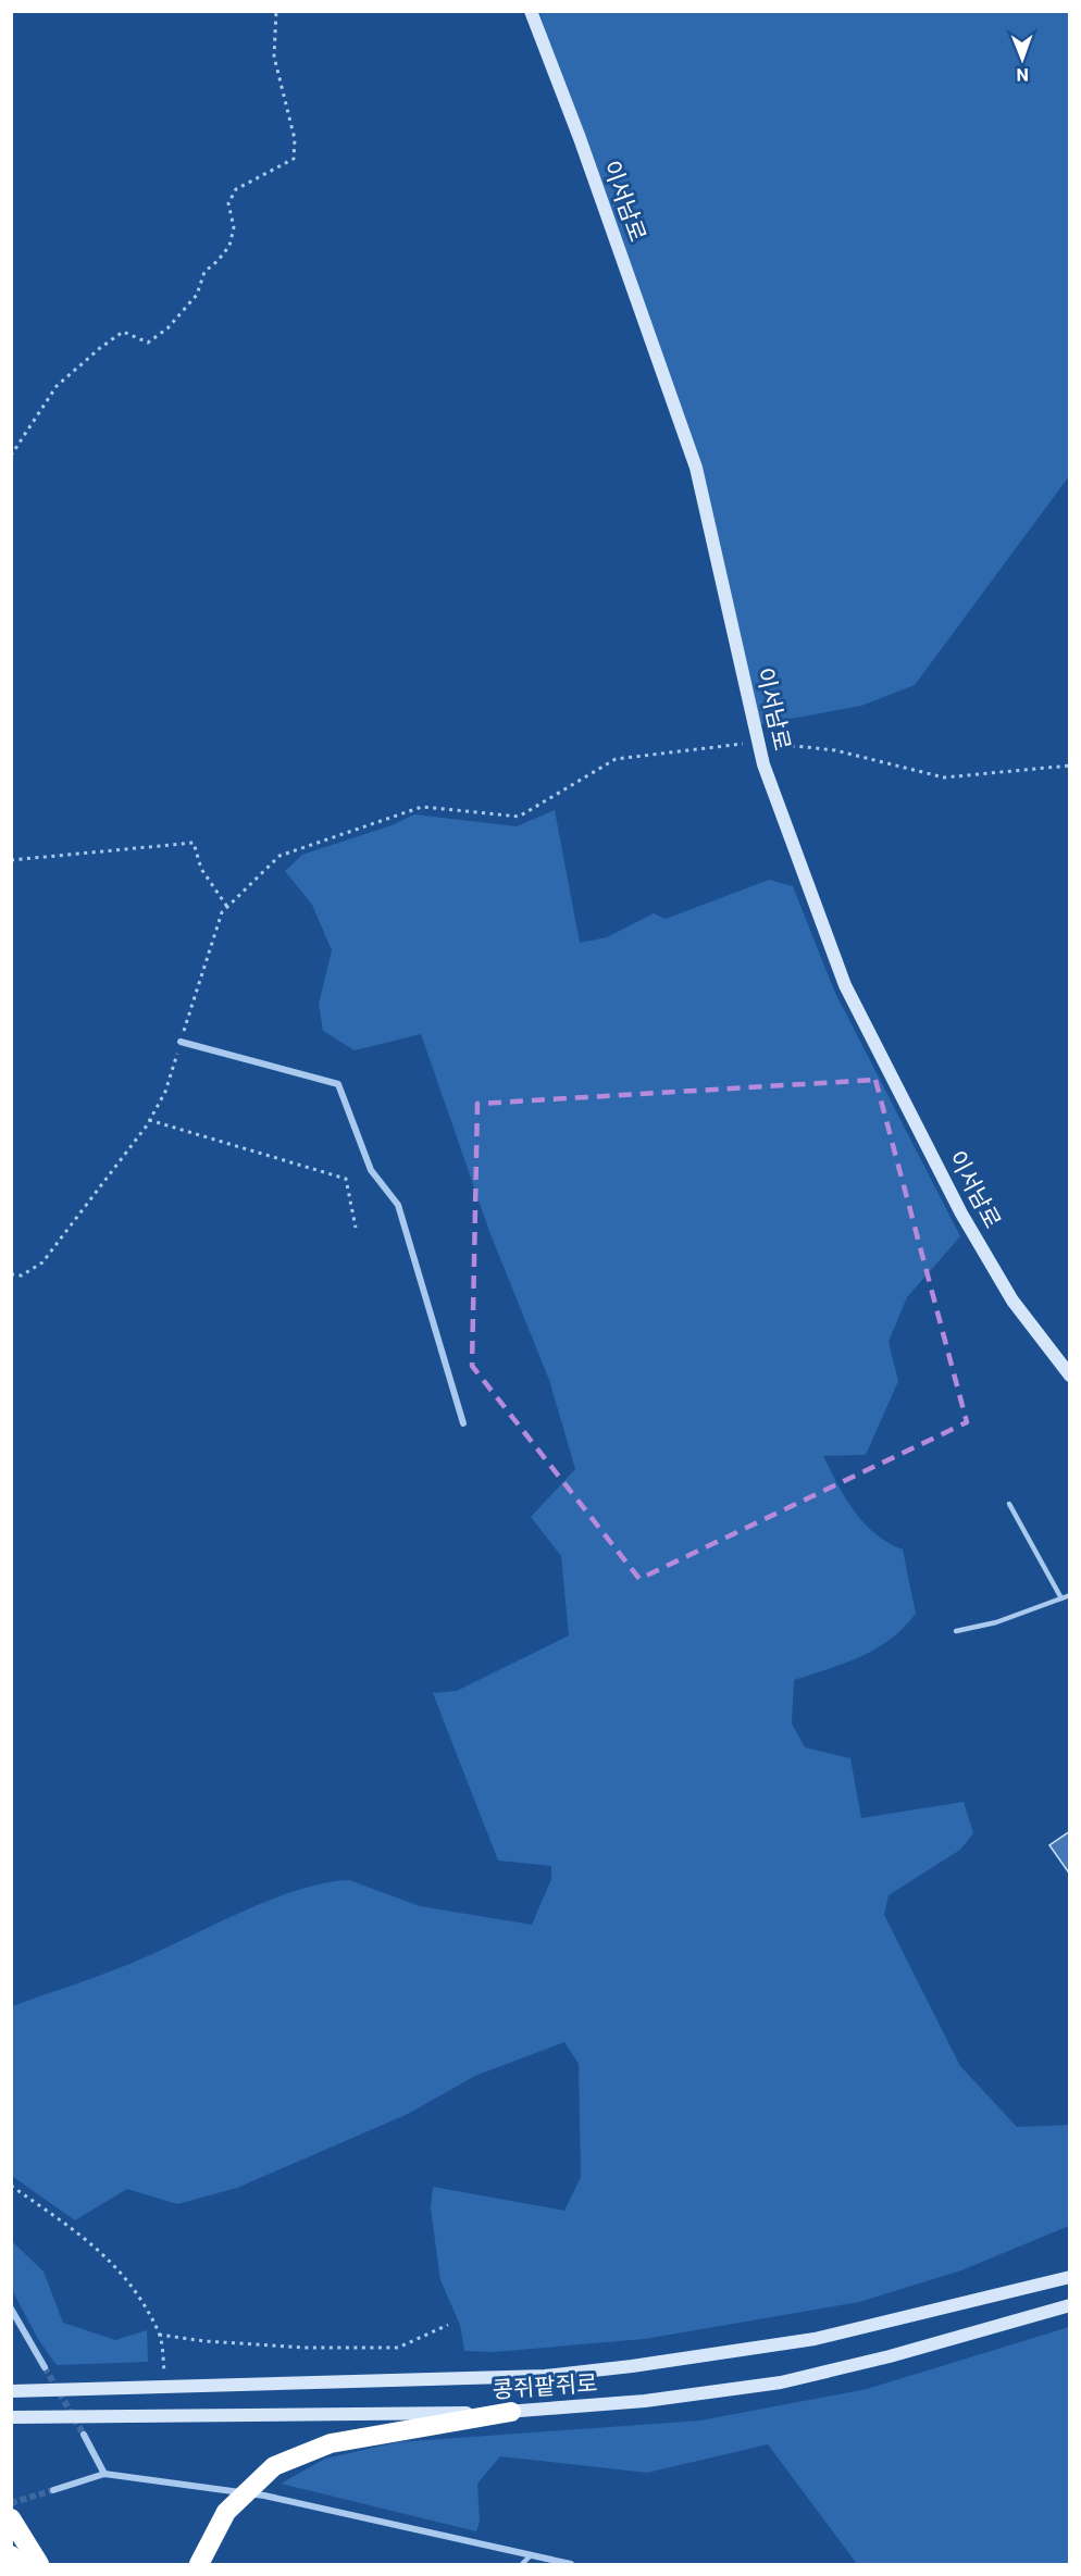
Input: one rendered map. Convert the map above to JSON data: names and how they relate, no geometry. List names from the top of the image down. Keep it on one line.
{"streets":{"main road":["이서남로","콩쥐팥쥐로"]},"north":"bottom"}
